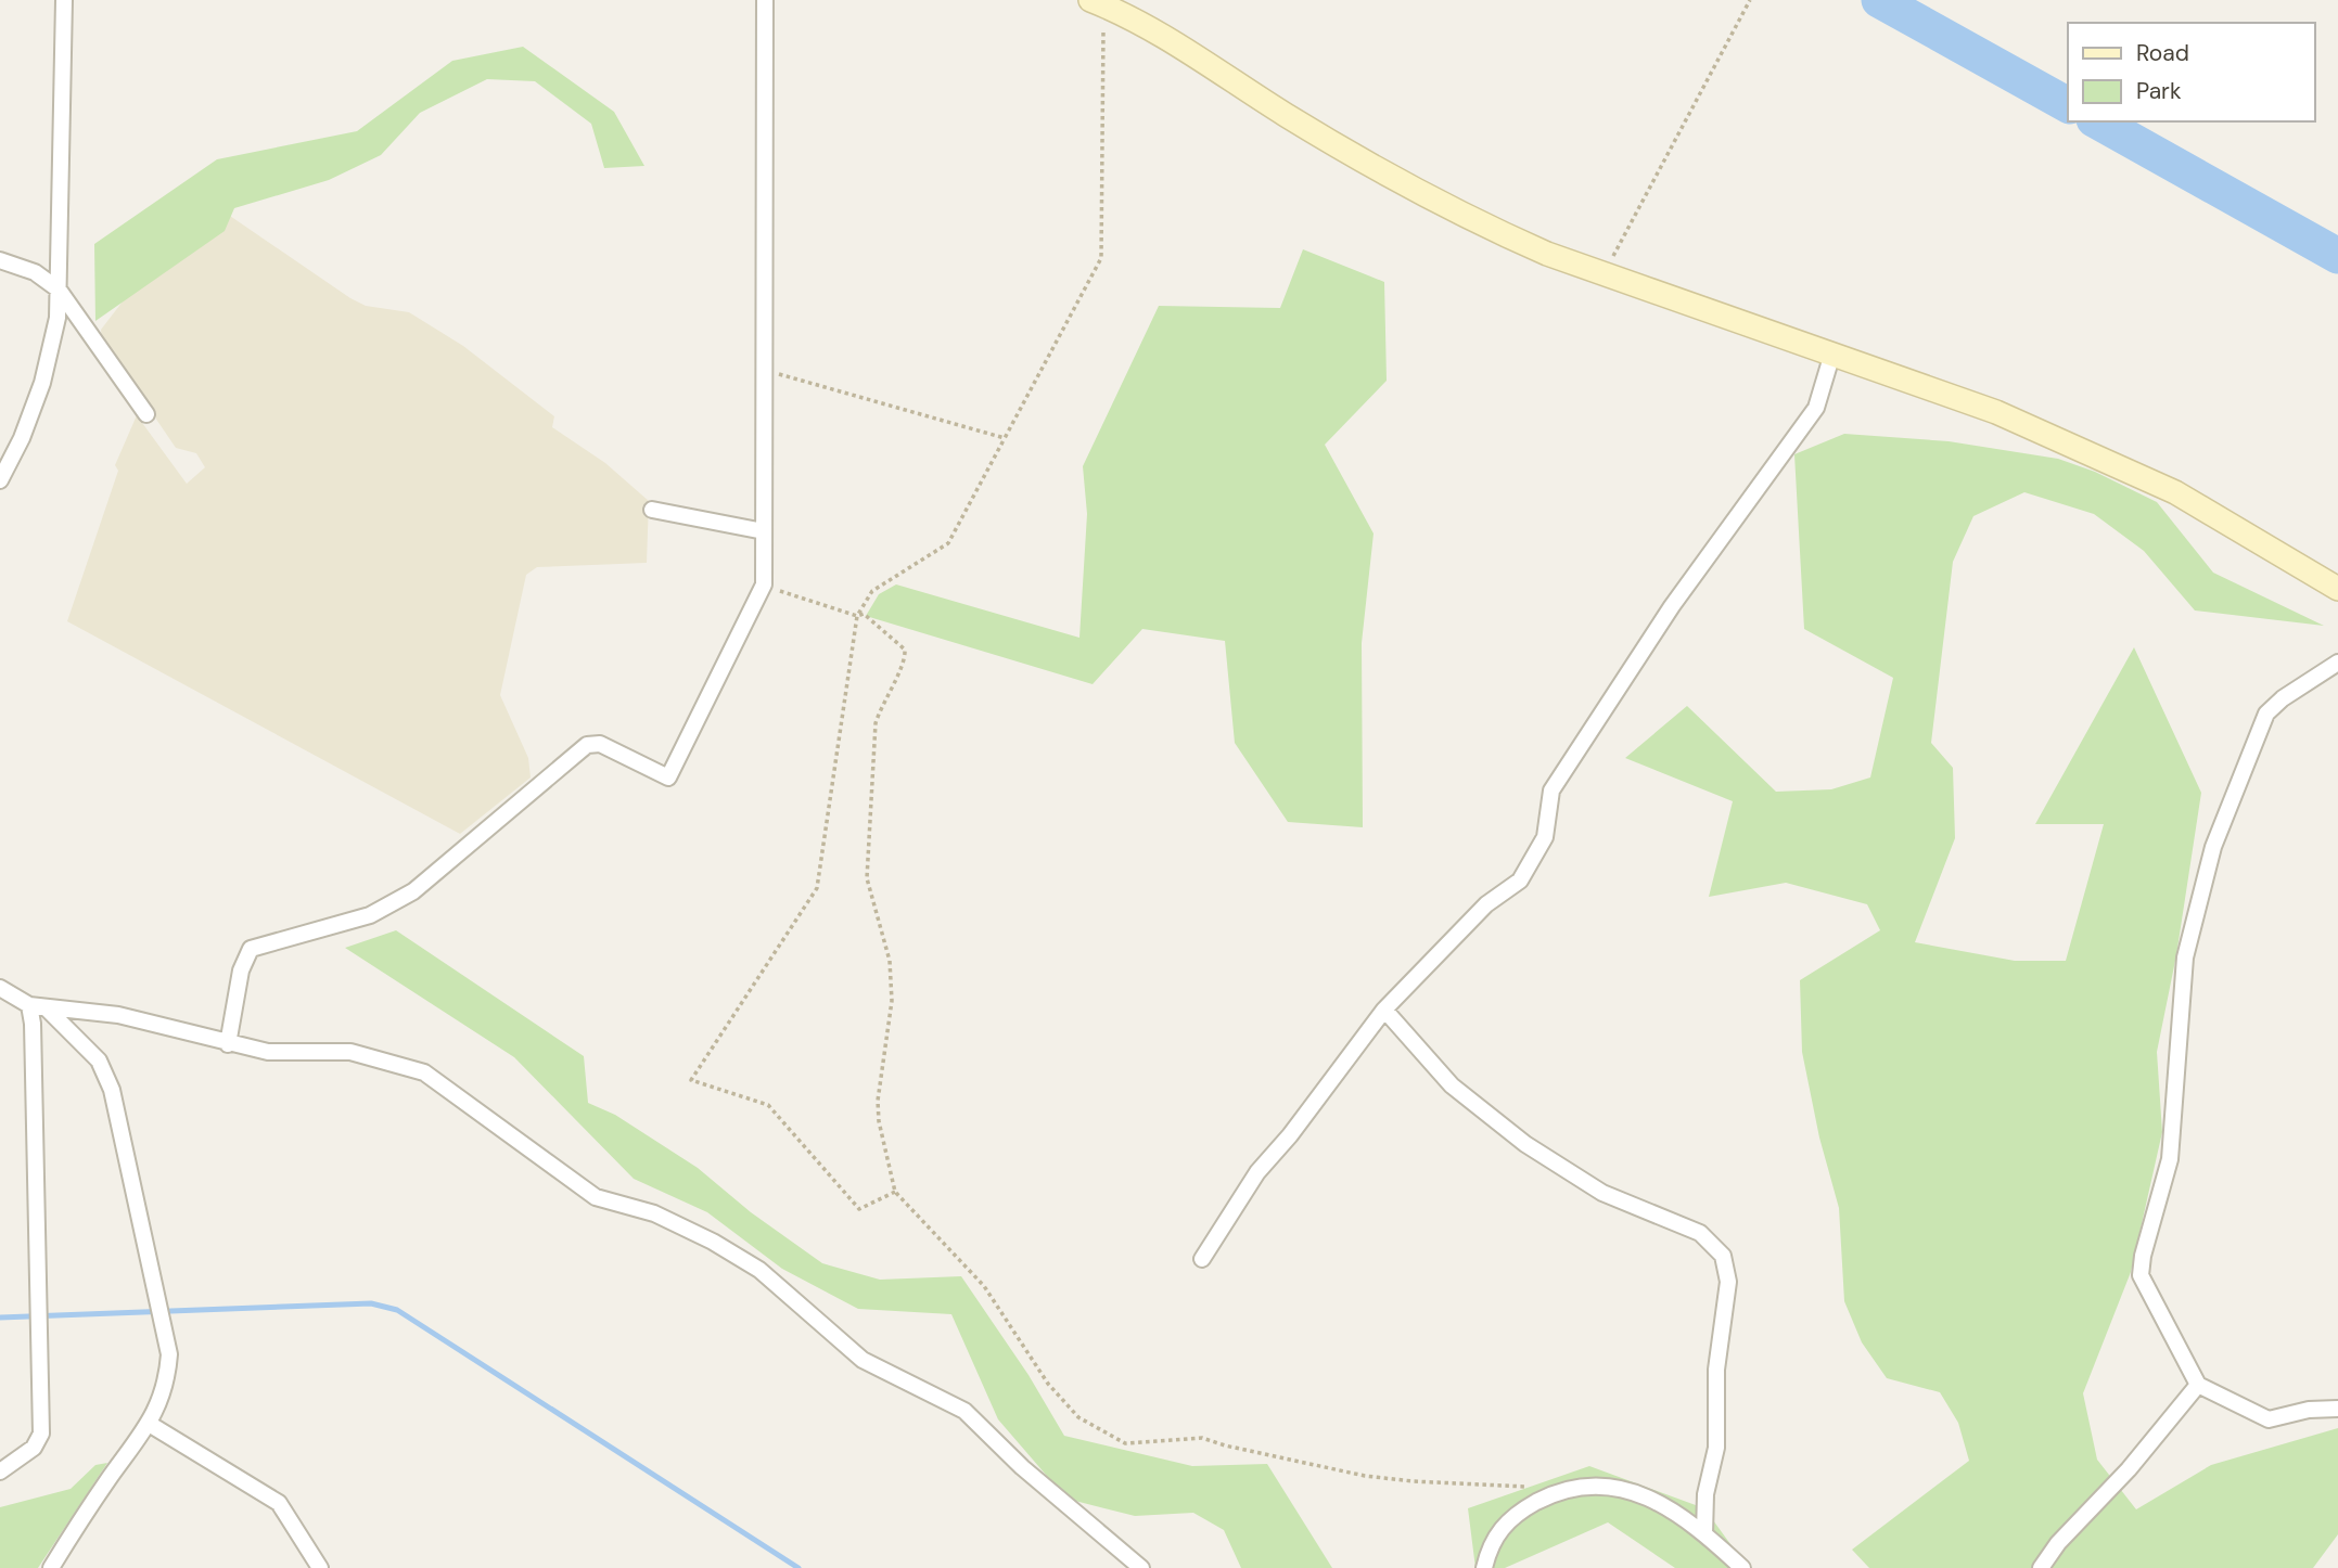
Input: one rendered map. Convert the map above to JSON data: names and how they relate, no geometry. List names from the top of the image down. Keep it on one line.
{"legend":["Road","Park"]}
